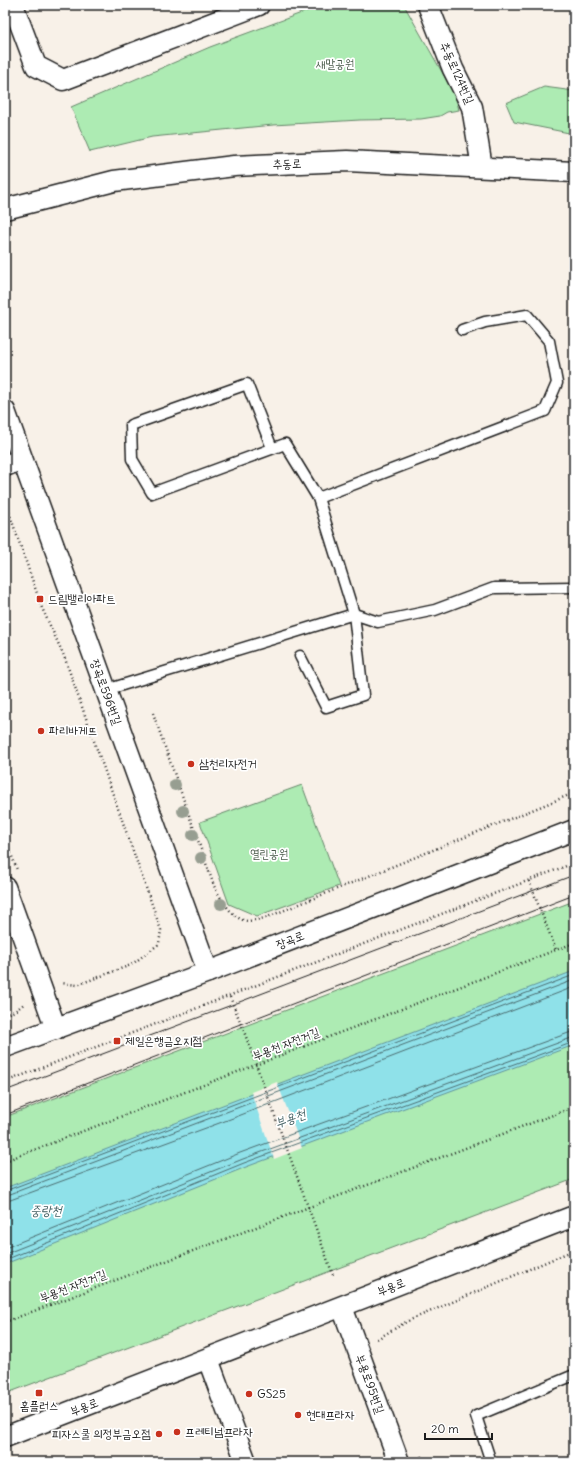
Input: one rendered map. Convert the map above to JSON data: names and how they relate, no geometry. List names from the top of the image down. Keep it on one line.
{"streets":{"street":["추동로124번길","추동로","장곡로596번길","장곡로","부용로","부용로95번길"],"path":["부용천 자전거길"]},"crossings":[["추동로124번길","추동로"],["장곡로596번길","장곡로"],["부용로","부용로95번길"]],"water":["부용천","중랑천"],"parks":["새말공원","열린공원"],"places":{"transit":["드림밸리아파트","제일은행금오지점","홈플러스"],"other":["파리바게뜨","삼천리자전거","GS25","현대프라자","프레티넘프라자","피자스쿨 의정부금오점"]},"scale_bar":"20 m"}
